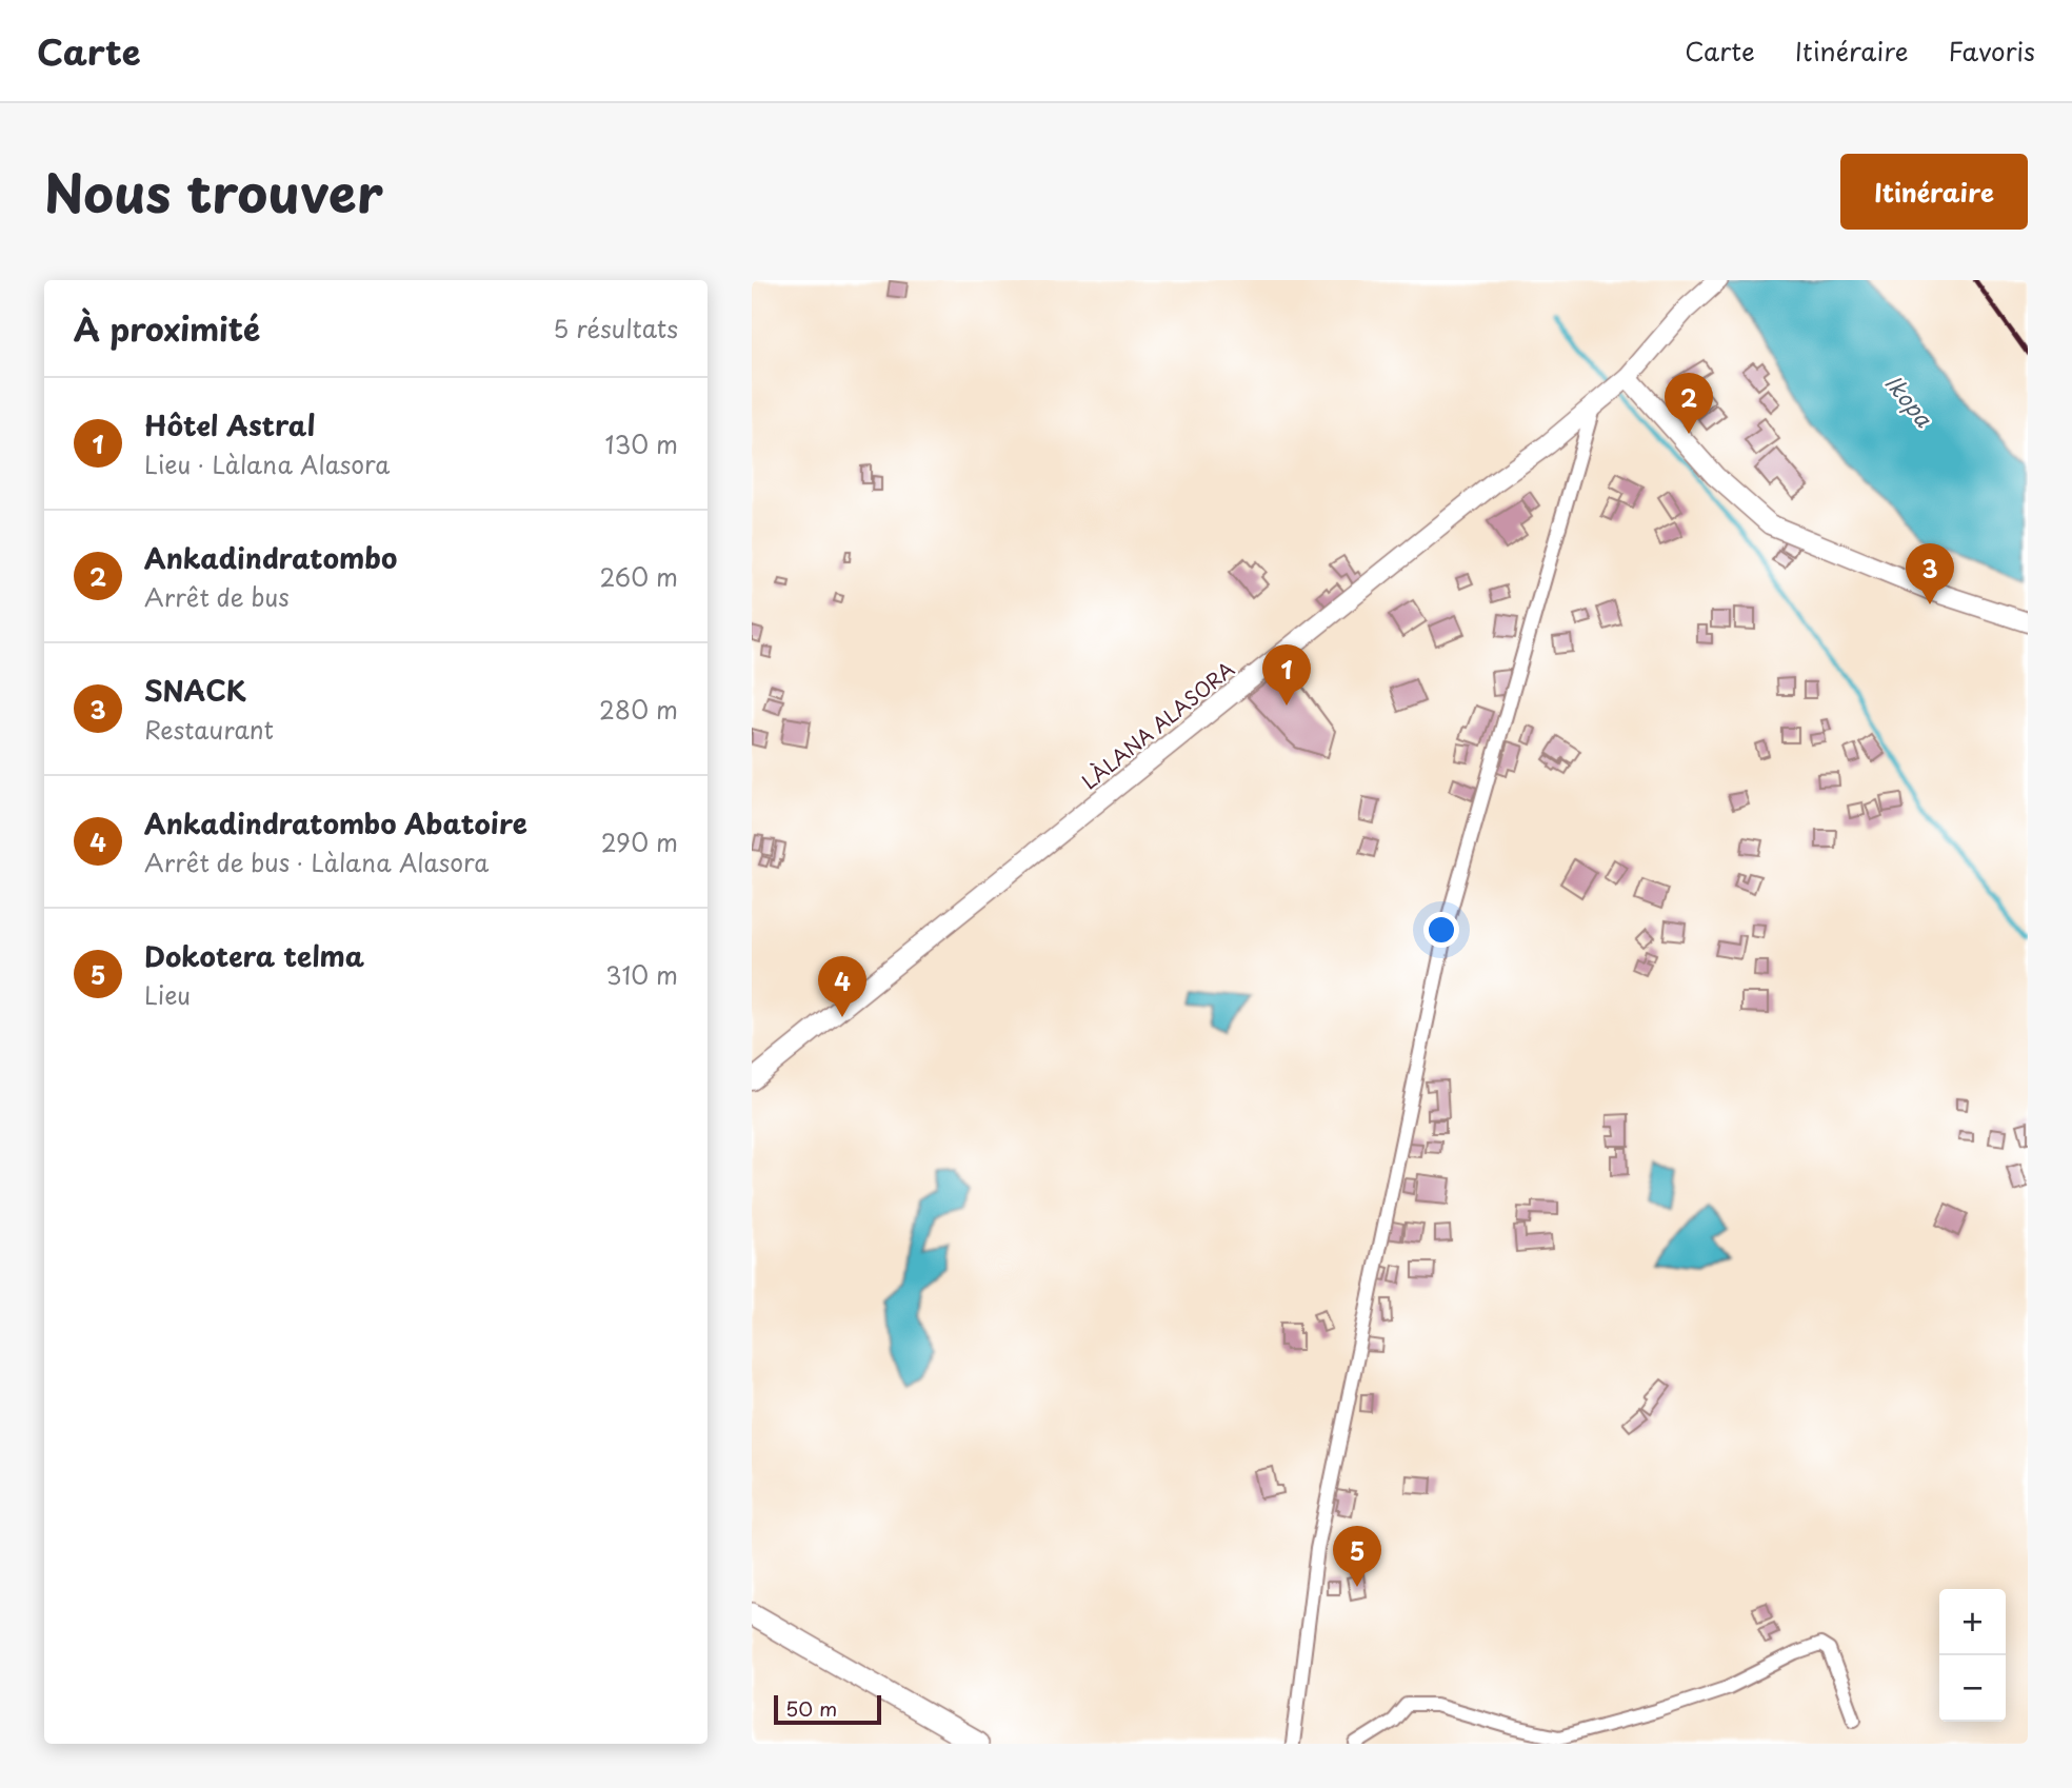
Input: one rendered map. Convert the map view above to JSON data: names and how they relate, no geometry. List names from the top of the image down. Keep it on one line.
{"streets":{"street":["LÀLANA ALASORA"]},"water":["Ikopa"],"scale_bar":"50 m","page":{"header":"Carte","nav":["Carte","Itinéraire","Favoris"],"title":"Nous trouver","buttons":"Itinéraire","heading":["À proximité","5 résultats"],"pins":["2","3","1","4","5"],"list":[{"mark":"1","name":"Hôtel Astral","note":"Lieu · Làlana Alasora","value":"130 m"},{"mark":"2","name":"Ankadindratombo","note":"Arrêt de bus","value":"260 m"},{"mark":"3","name":"SNACK","note":"Restaurant","value":"280 m"},{"mark":"4","name":"Ankadindratombo Abatoire","note":"Arrêt de bus · Làlana Alasora","value":"290 m"},{"mark":"5","name":"Dokotera telma","note":"Lieu","value":"310 m"}],"map_buttons":["+","−"],"scale":"50 m"}}
